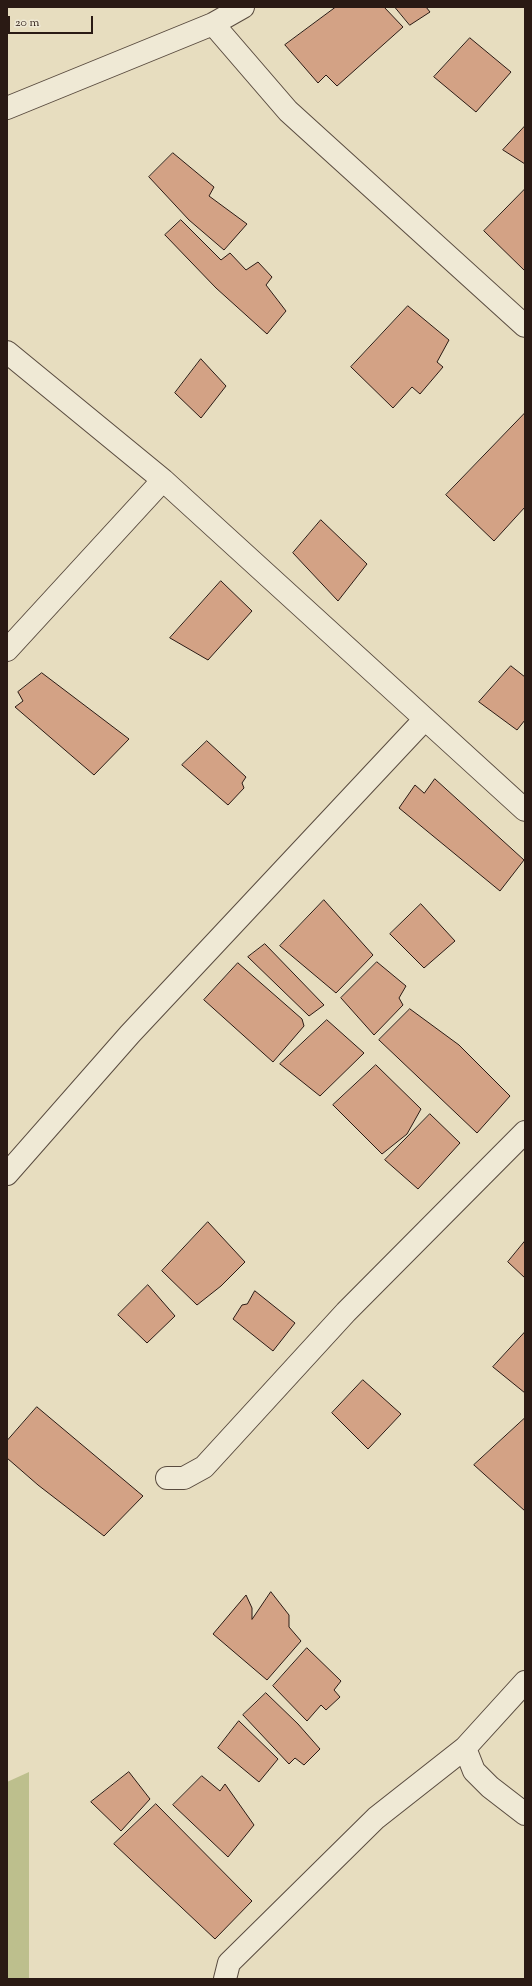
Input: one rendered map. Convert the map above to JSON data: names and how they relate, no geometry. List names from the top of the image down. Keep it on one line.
{"scale_bar":"20 m"}
